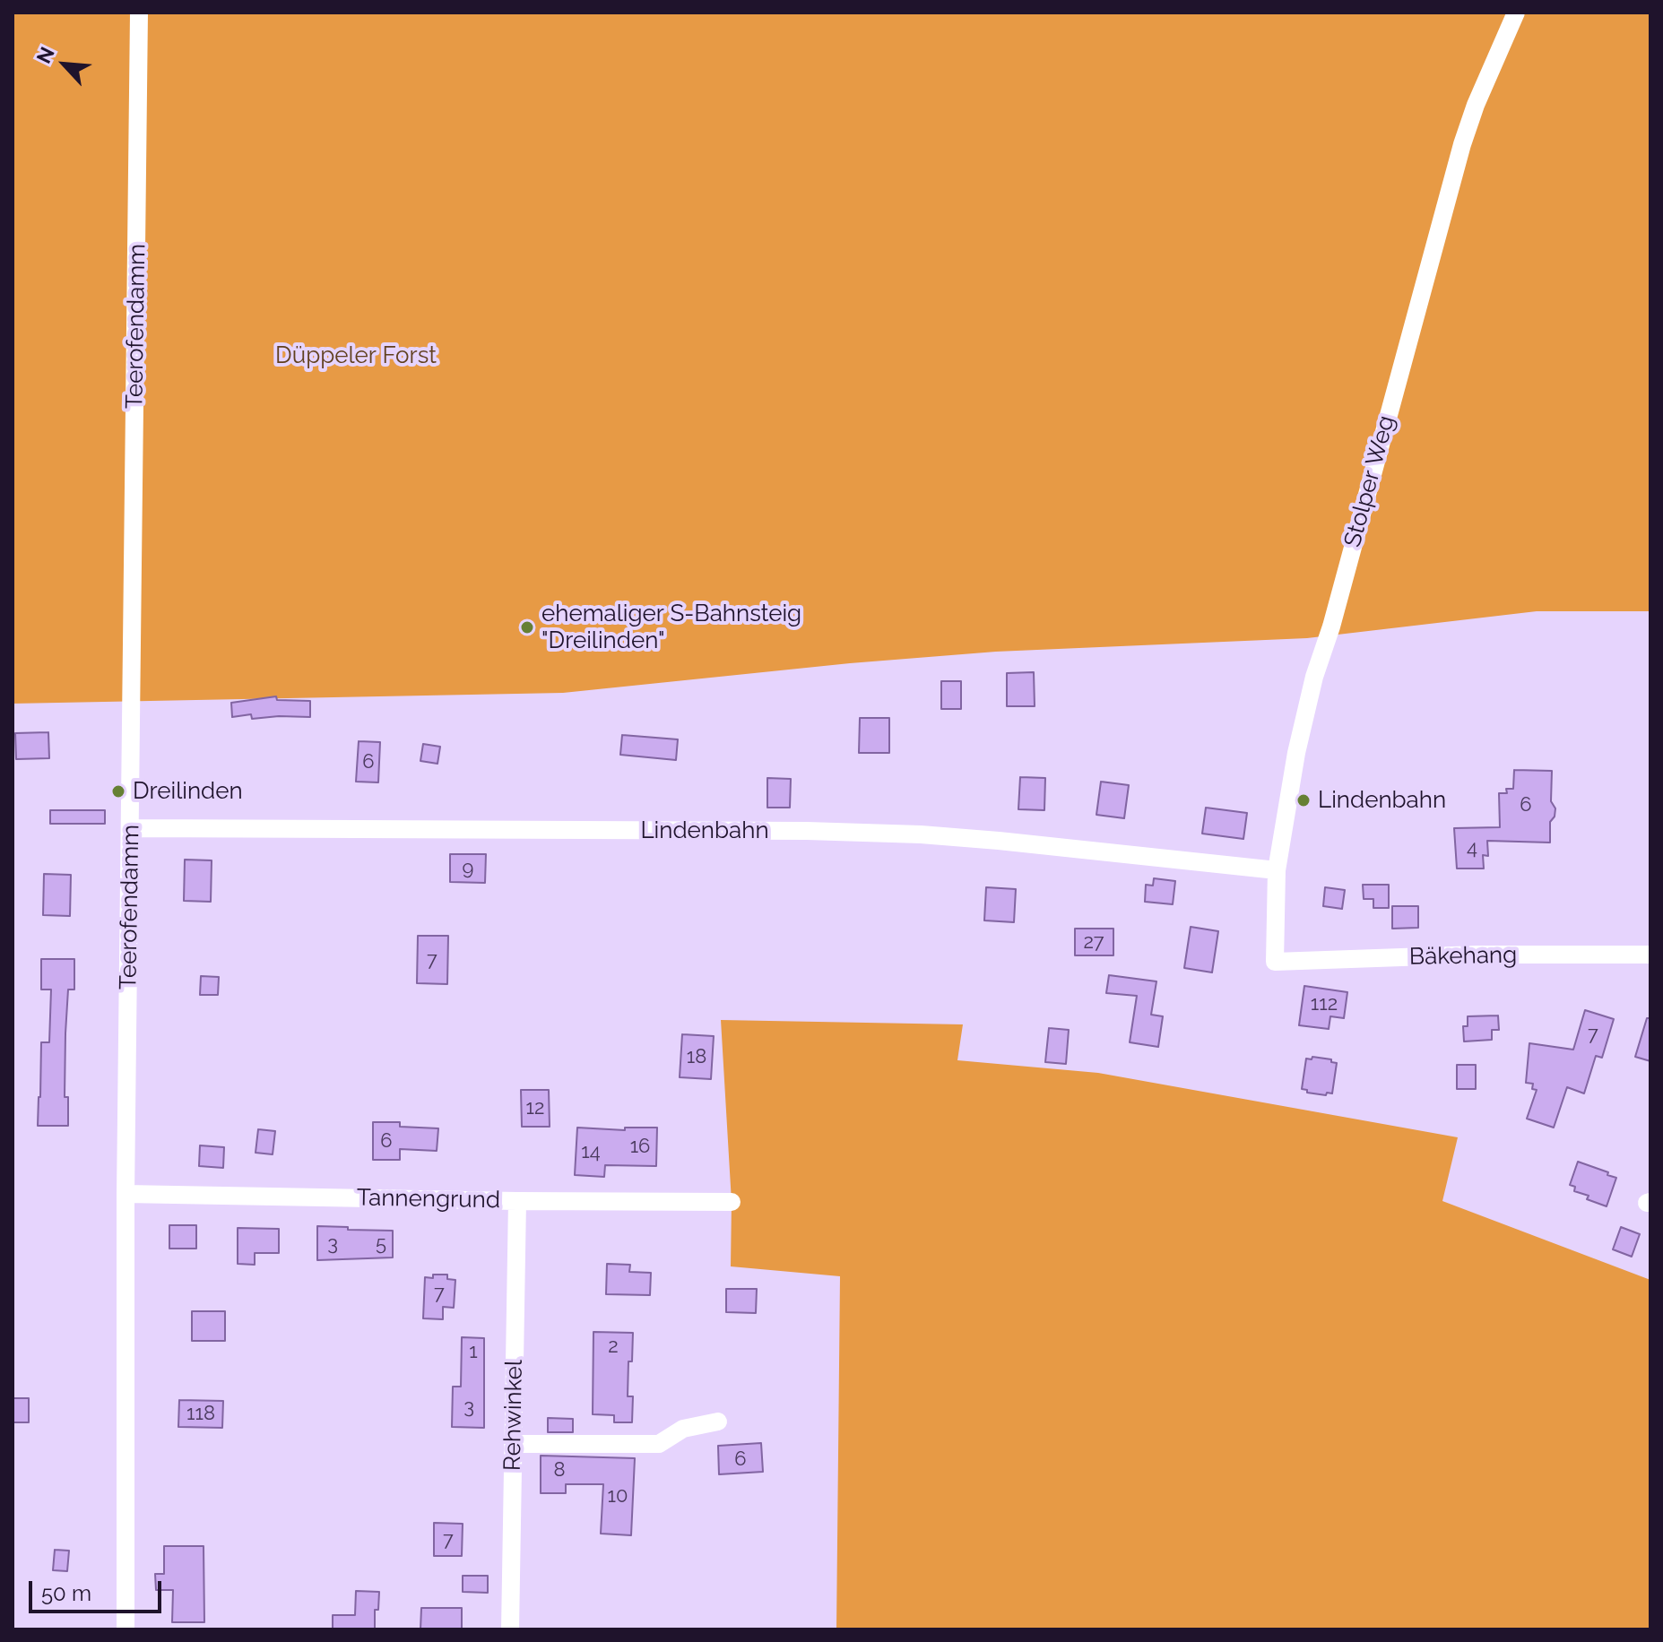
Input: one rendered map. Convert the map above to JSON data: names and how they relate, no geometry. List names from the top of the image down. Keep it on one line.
{"streets":{"street":["Teerofendamm","Stolper Weg","Lindenbahn","Bäkehang","Tannengrund","Rehwinkel"]},"crossings":[["Teerofendamm","Lindenbahn"],["Teerofendamm","Tannengrund"],["Stolper Weg","Lindenbahn"],["Stolper Weg","Bäkehang"],["Tannengrund","Rehwinkel"]],"parks":["Düppeler Forst"],"places":["ehemaliger S-Bahnsteig \"Dreilinden\"","Dreilinden","Lindenbahn"],"house_numbers":["6","6","4","9","27","7","112","7","18","12","6","16","14","3","5","7","2","1","3","118","6","8","10","7"],"scale_bar":"50 m","north":"top left"}
